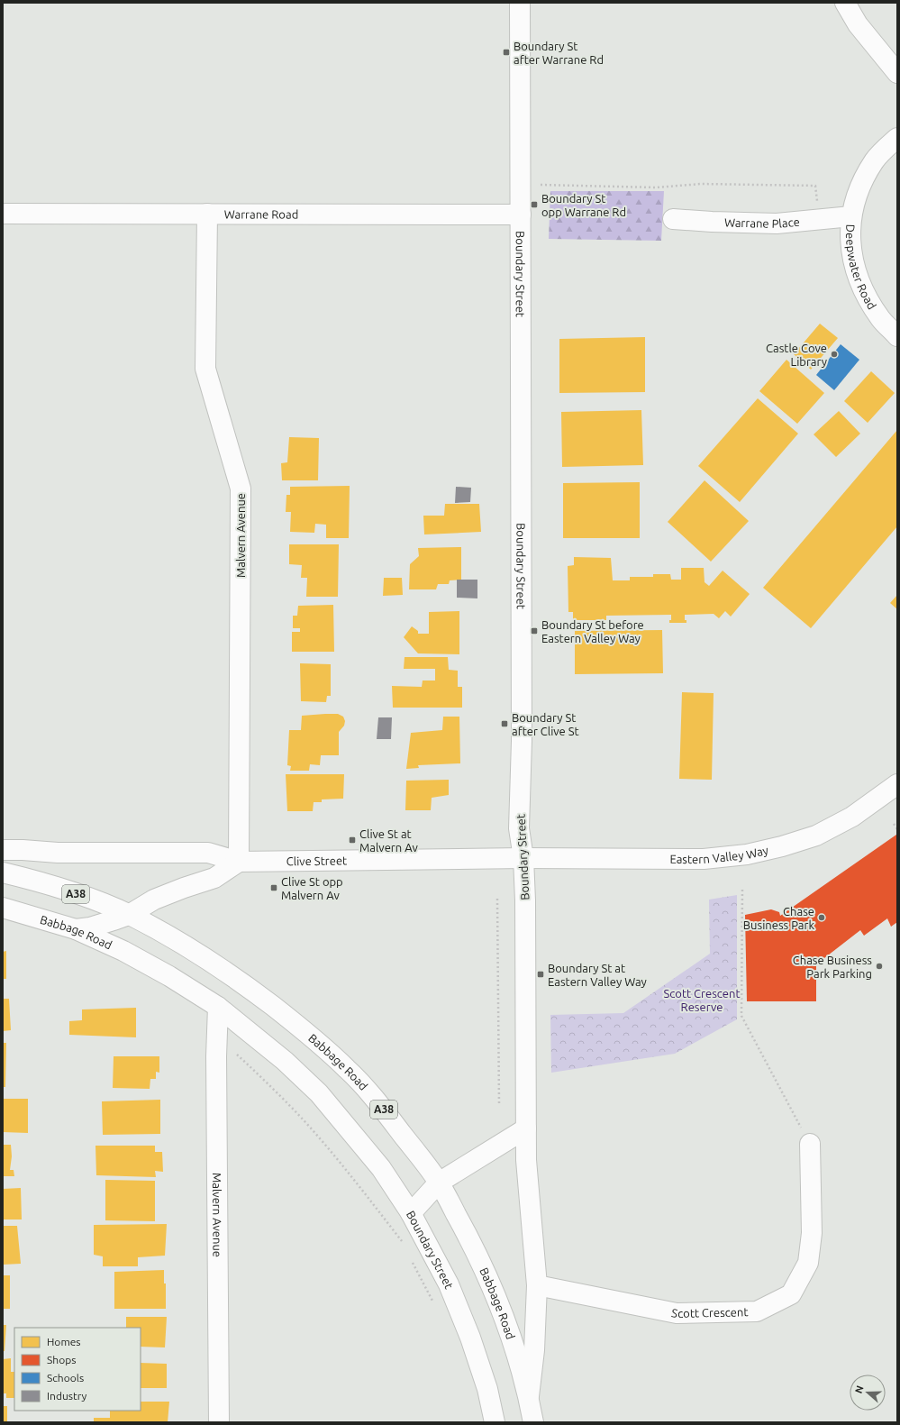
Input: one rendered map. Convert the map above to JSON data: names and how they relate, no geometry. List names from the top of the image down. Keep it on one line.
{"streets":{"main road":["Warrane Road","Warrane Place","Deepwater Road","Boundary Street","Malvern Avenue","Eastern Valley Way","Clive Street","A38","Babbage Road","Scott Crescent"]},"crossings":[["Warrane Road","Boundary Street"],["Warrane Road","Malvern Avenue"],["Warrane Place","Deepwater Road"],["Boundary Street","Eastern Valley Way"],["Boundary Street","Clive Street"],["Boundary Street","Babbage Road"],["Boundary Street","Scott Crescent"],["Malvern Avenue","Clive Street"],["Malvern Avenue","Babbage Road"],["Eastern Valley Way","Clive Street"]],"parks":["Scott Crescent Reserve"],"places":{"transit":["Boundary St after Warrane Rd","Boundary St opp Warrane Rd","Boundary St before Eastern Valley Way","Boundary St after Clive St","Clive St at Malvern Av","Clive St opp Malvern Av","Boundary St at Eastern Valley Way"],"other":["Castle Cove Library","Chase Business Park","Chase Business Park Parking"]},"legend":["Homes","Shops","Schools","Industry"],"north":"left"}
